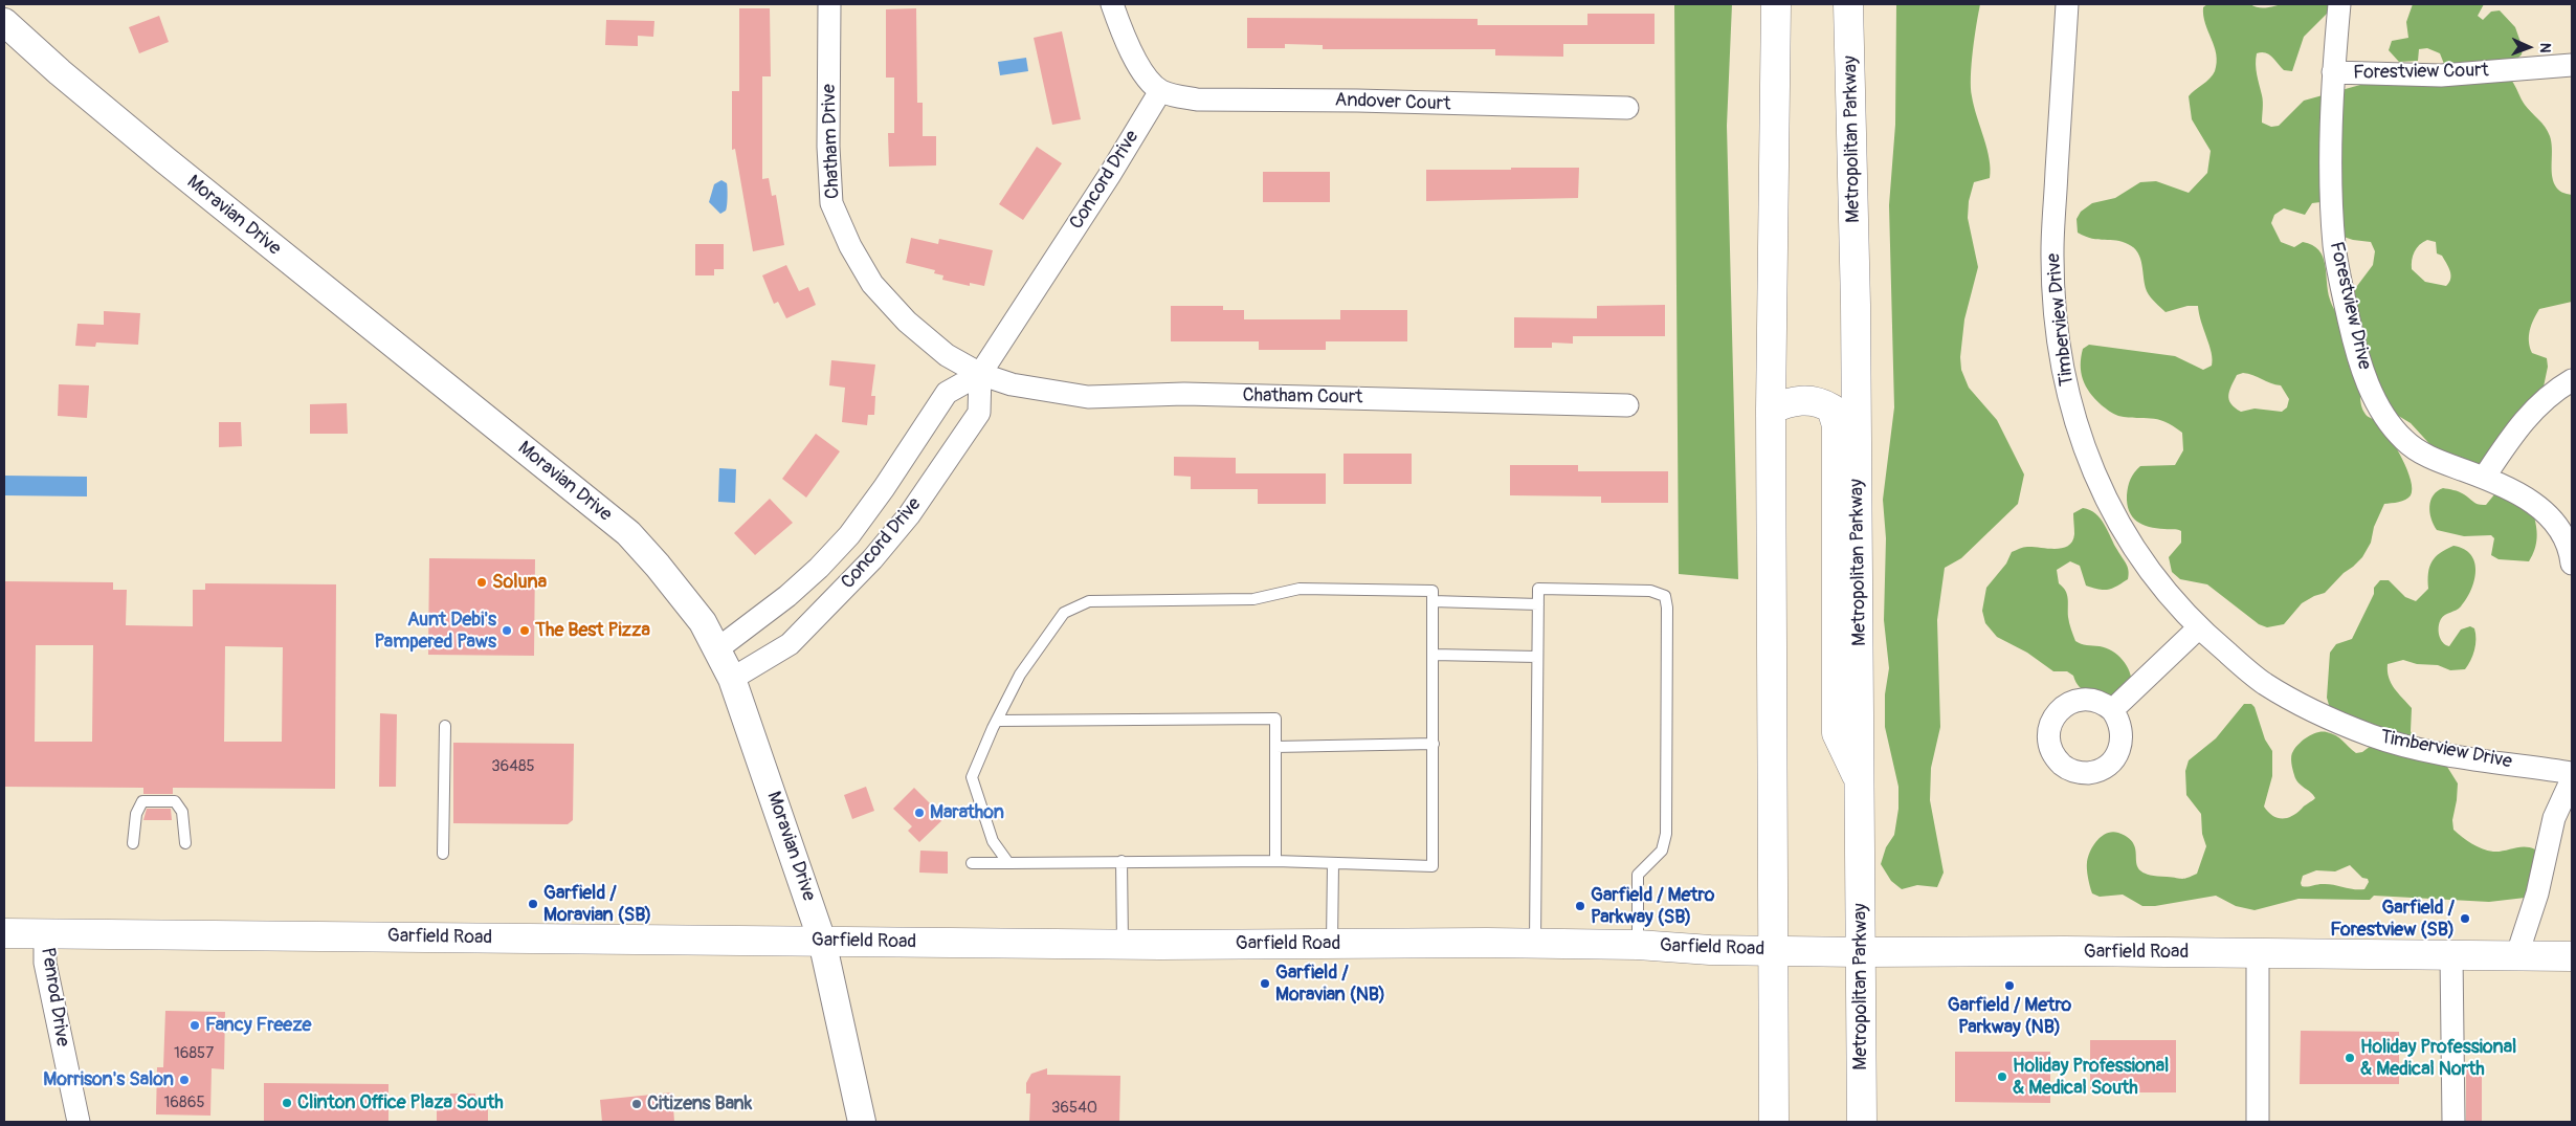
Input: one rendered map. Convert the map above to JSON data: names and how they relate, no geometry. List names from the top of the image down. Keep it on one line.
{"streets":{"main road":["Metropolitan Parkway","Garfield Road"],"street":["Forestview Court","Andover Court","Chatham Drive","Concord Drive","Moravian Drive","Forestview Drive","Timberview Drive","Chatham Court","Penrod Drive"]},"crossings":[["Forestview Court","Forestview Drive"],["Andover Court","Concord Drive"],["Metropolitan Parkway","Garfield Road"],["Chatham Drive","Concord Drive"],["Chatham Drive","Chatham Court"],["Concord Drive","Moravian Drive"],["Concord Drive","Chatham Court"],["Moravian Drive","Garfield Road"],["Garfield Road","Penrod Drive"]],"places":["Soluna","Aunt Debi's Pampered Paws","The Best Pizza","Marathon","Garfield / Moravian (SB)","Garfield / Metro Parkway (SB)","Garfield / Forestview (SB)","Garfield / Moravian (NB)","Garfield / Metro Parkway (NB)","Fancy Freeze","Holiday Professional & Medical North","Holiday Professional & Medical South","Morrison's Salon","Clinton Office Plaza South","Citizens Bank"],"house_numbers":["36485","16857","16865","36540"],"north":"right"}
